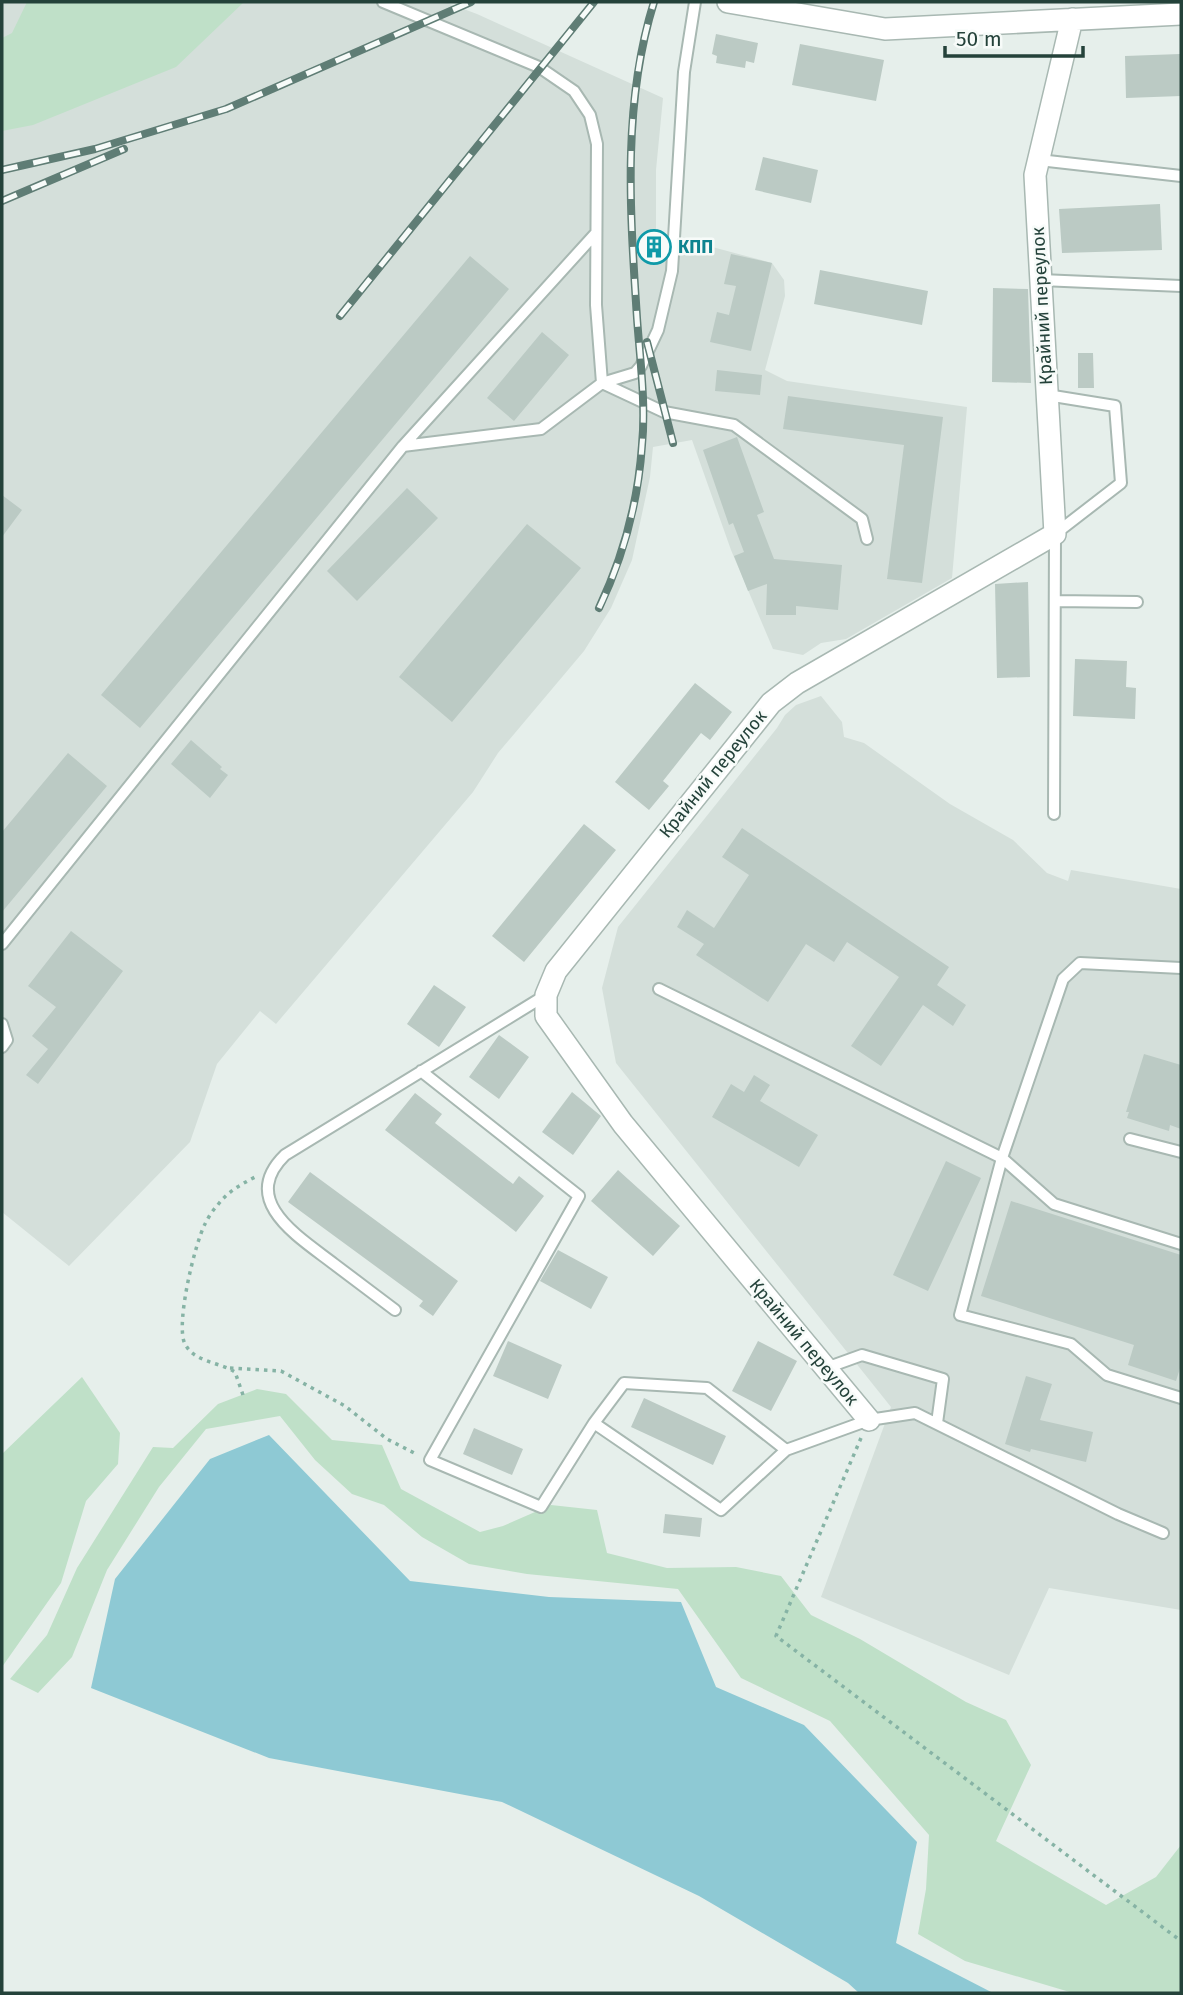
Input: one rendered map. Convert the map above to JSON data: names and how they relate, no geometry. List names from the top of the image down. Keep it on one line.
{"streets":{"street":["Крайний переулок"]},"places":{"building":["КПП"]},"scale_bar":"50 m"}
